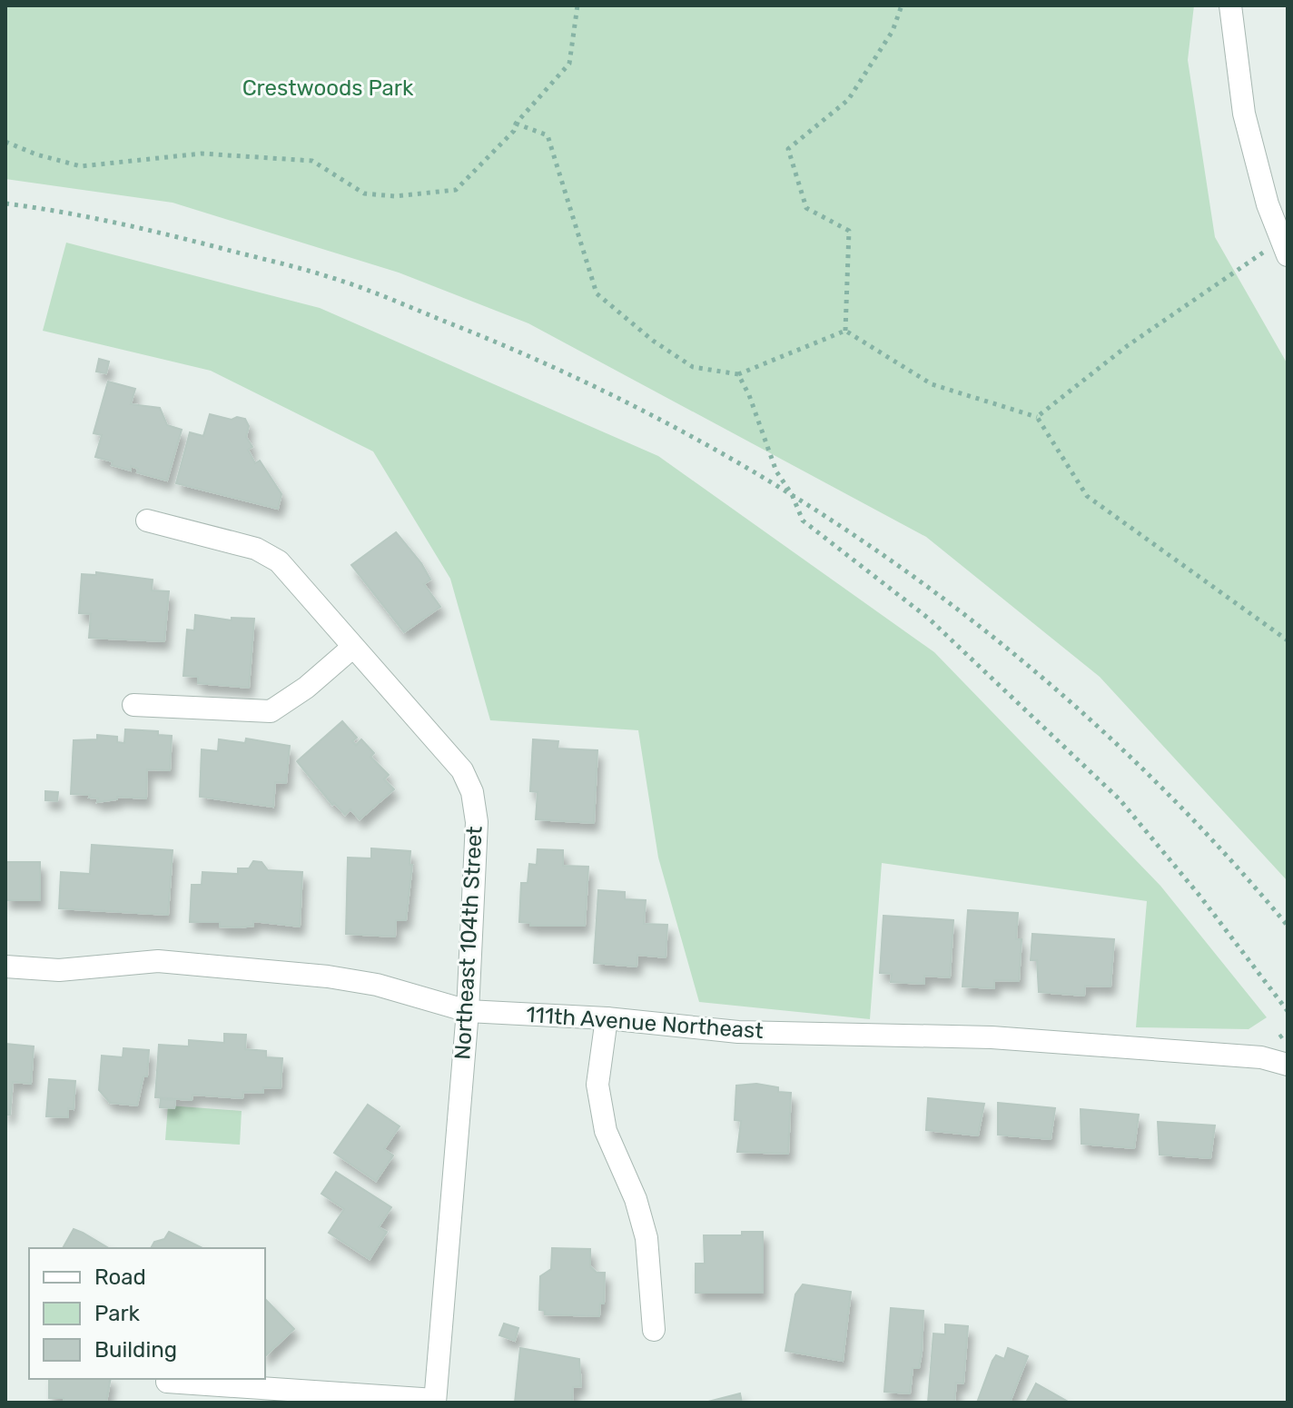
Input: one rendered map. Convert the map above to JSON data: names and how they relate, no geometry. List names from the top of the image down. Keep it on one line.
{"streets":{"street":["Northeast 104th Street","111th Avenue Northeast"]},"crossings":[["Northeast 104th Street","111th Avenue Northeast"]],"parks":["Crestwoods Park"],"legend":["Road","Park","Building"]}
